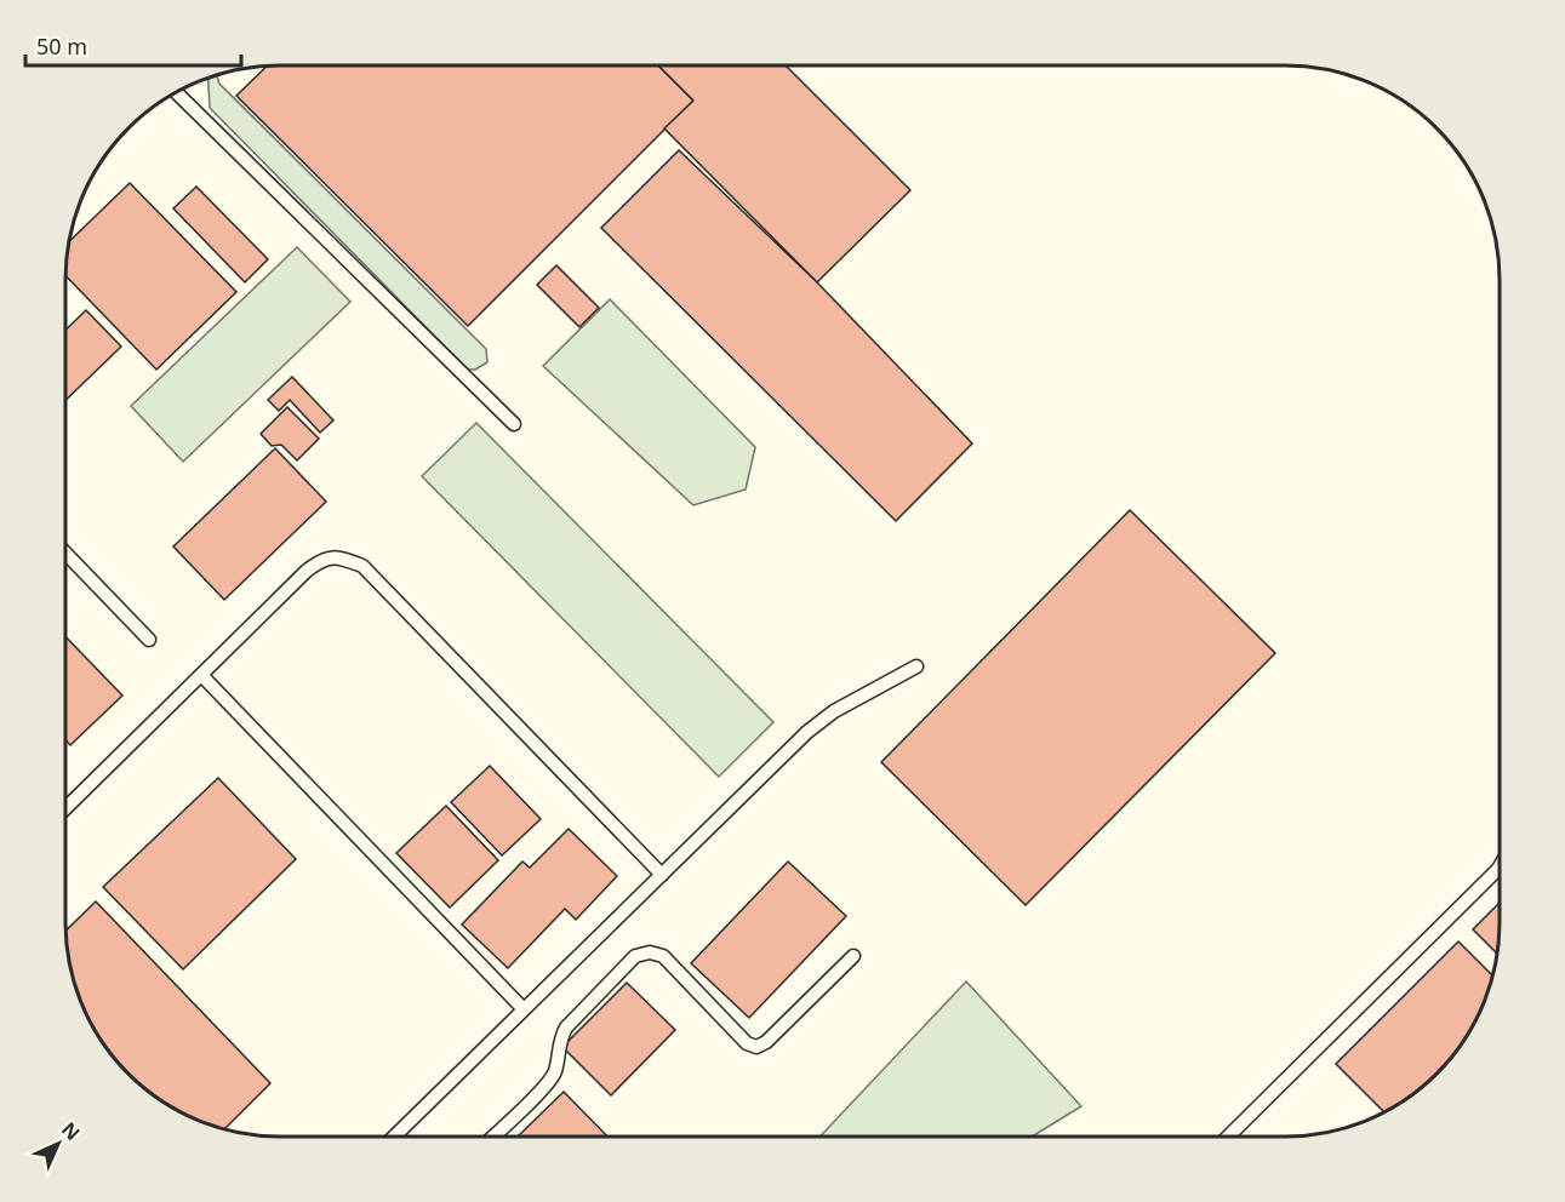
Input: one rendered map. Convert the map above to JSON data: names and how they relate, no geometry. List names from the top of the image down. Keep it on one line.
{"scale_bar":"50 m","north":"top right"}
